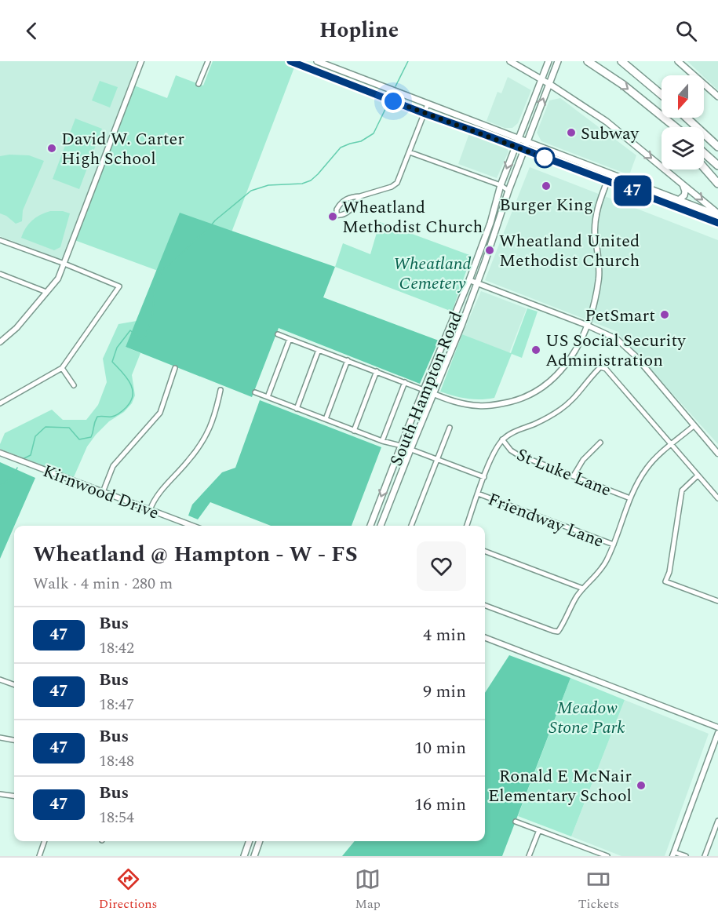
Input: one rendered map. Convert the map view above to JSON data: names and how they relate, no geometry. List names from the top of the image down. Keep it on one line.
{"streets":{"main road":["South Hampton Road"],"street":["St Luke Lane","Kirnwood Drive","Friendway Lane"]},"parks":["Wheatland Cemetery","Meadow Stone Park"],"places":["Subway","David W. Carter High School","Burger King","Wheatland Methodist Church","Wheatland United Methodist Church","PetSmart","US Social Security Administration","Ronald E McNair Elementary School"],"lines":["bus line 47"],"north":"bottom","page":{"header":"Hopline","on_map":"47","heading":["Wheatland @ Hampton - W - FS","Walk · 4 min · 280 m"],"list":[{"mark":"47","name":"Bus","note":"18:42","value":"4 min"},{"mark":"47","name":"Bus","note":"18:47","value":"9 min"},{"mark":"47","name":"Bus","note":"18:48","value":"10 min"},{"mark":"47","name":"Bus","note":"18:54","value":"16 min"}],"tabs":["Directions","Map","Tickets"]}}
